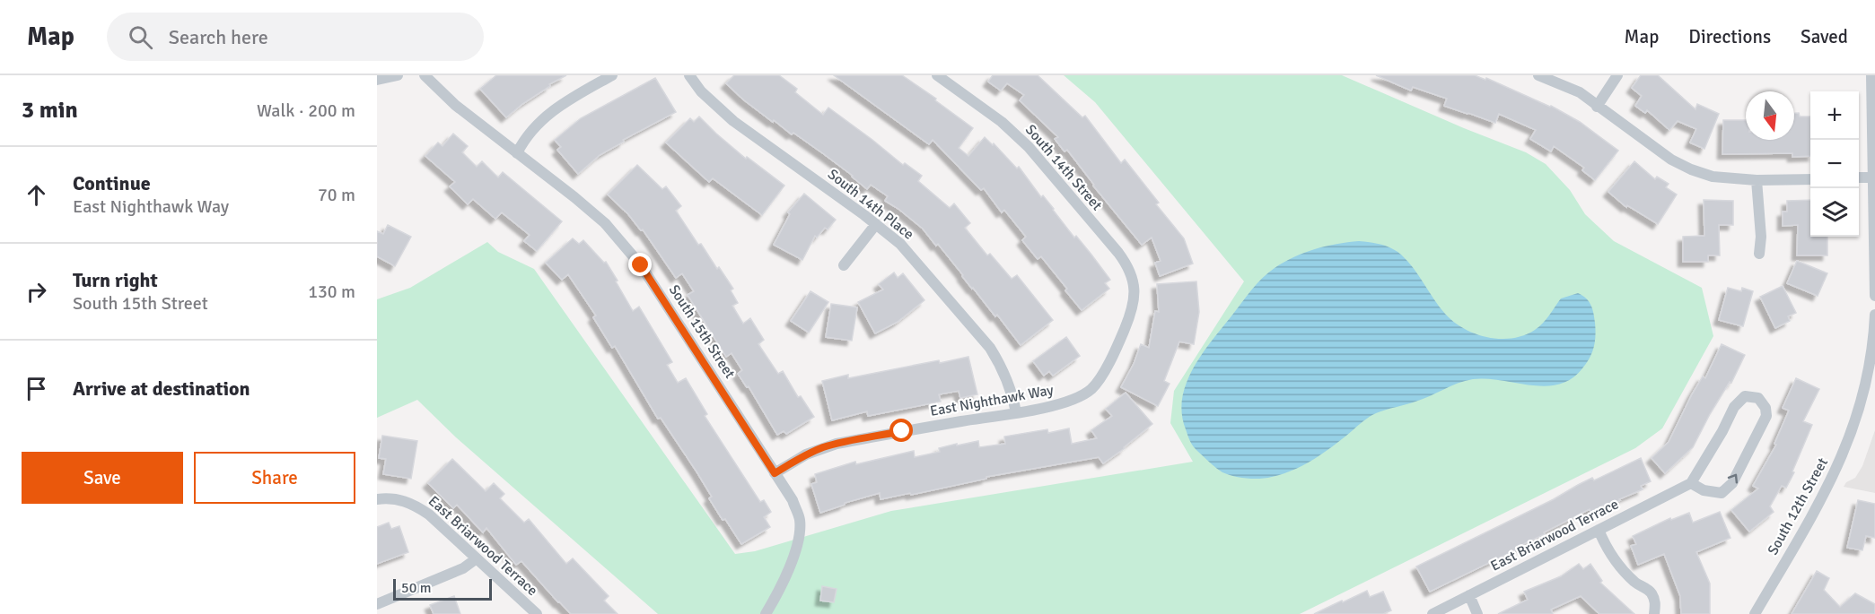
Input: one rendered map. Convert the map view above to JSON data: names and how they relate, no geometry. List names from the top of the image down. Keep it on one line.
{"streets":{"street":["South 14th Street","South 14th Place","South 15th Street","East Nighthawk Way","South 12th Street","East Briarwood Terrace"]},"crossings":[["South 14th Street","East Nighthawk Way"],["South 14th Place","East Nighthawk Way"],["South 15th Street","East Nighthawk Way"]],"scale_bar":"50 m","north":"bottom","page":{"header":"Map","search":"Search here","nav":["Map","Directions","Saved"],"heading":["3 min","Walk · 200 m"],"map_buttons":["+","−"],"list":[["Continue","East Nighthawk Way","70 m"],["Turn right","South 15th Street","130 m"],"Arrive at destination"],"buttons":["Save","Share"],"scale":"50 m"}}
